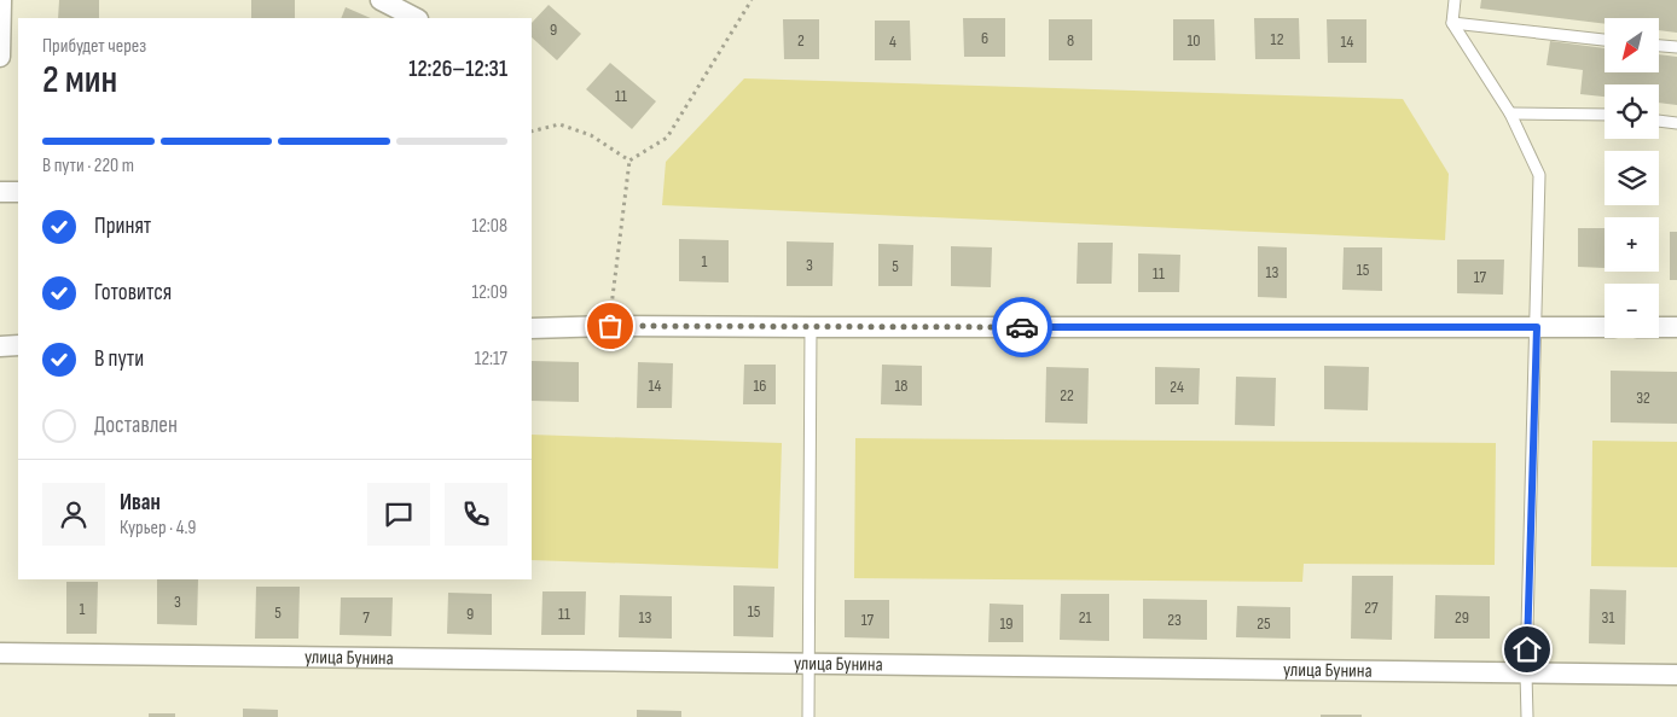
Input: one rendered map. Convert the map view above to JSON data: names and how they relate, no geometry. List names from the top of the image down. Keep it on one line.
{"streets":{"street":["улица Бунина"]},"house_numbers":["9","6","12","2","8","10","4","14","11","1","3","5","15","13","11","17","14","16","18","24","22","32","3","27","1","15","5","9","11","7","13","21","29","31","17","23","19","25"],"north":"bottom left","page":{"map_buttons":["+","−"],"heading":["2 мин","Прибудет через","12:26–12:31"],"panel":["Иван","Курьер · 4.9"],"bar":"В пути · 220 m","list":[["Принят","12:08"],["Готовится","12:09"],["В пути","12:17"],"Доставлен"]}}
